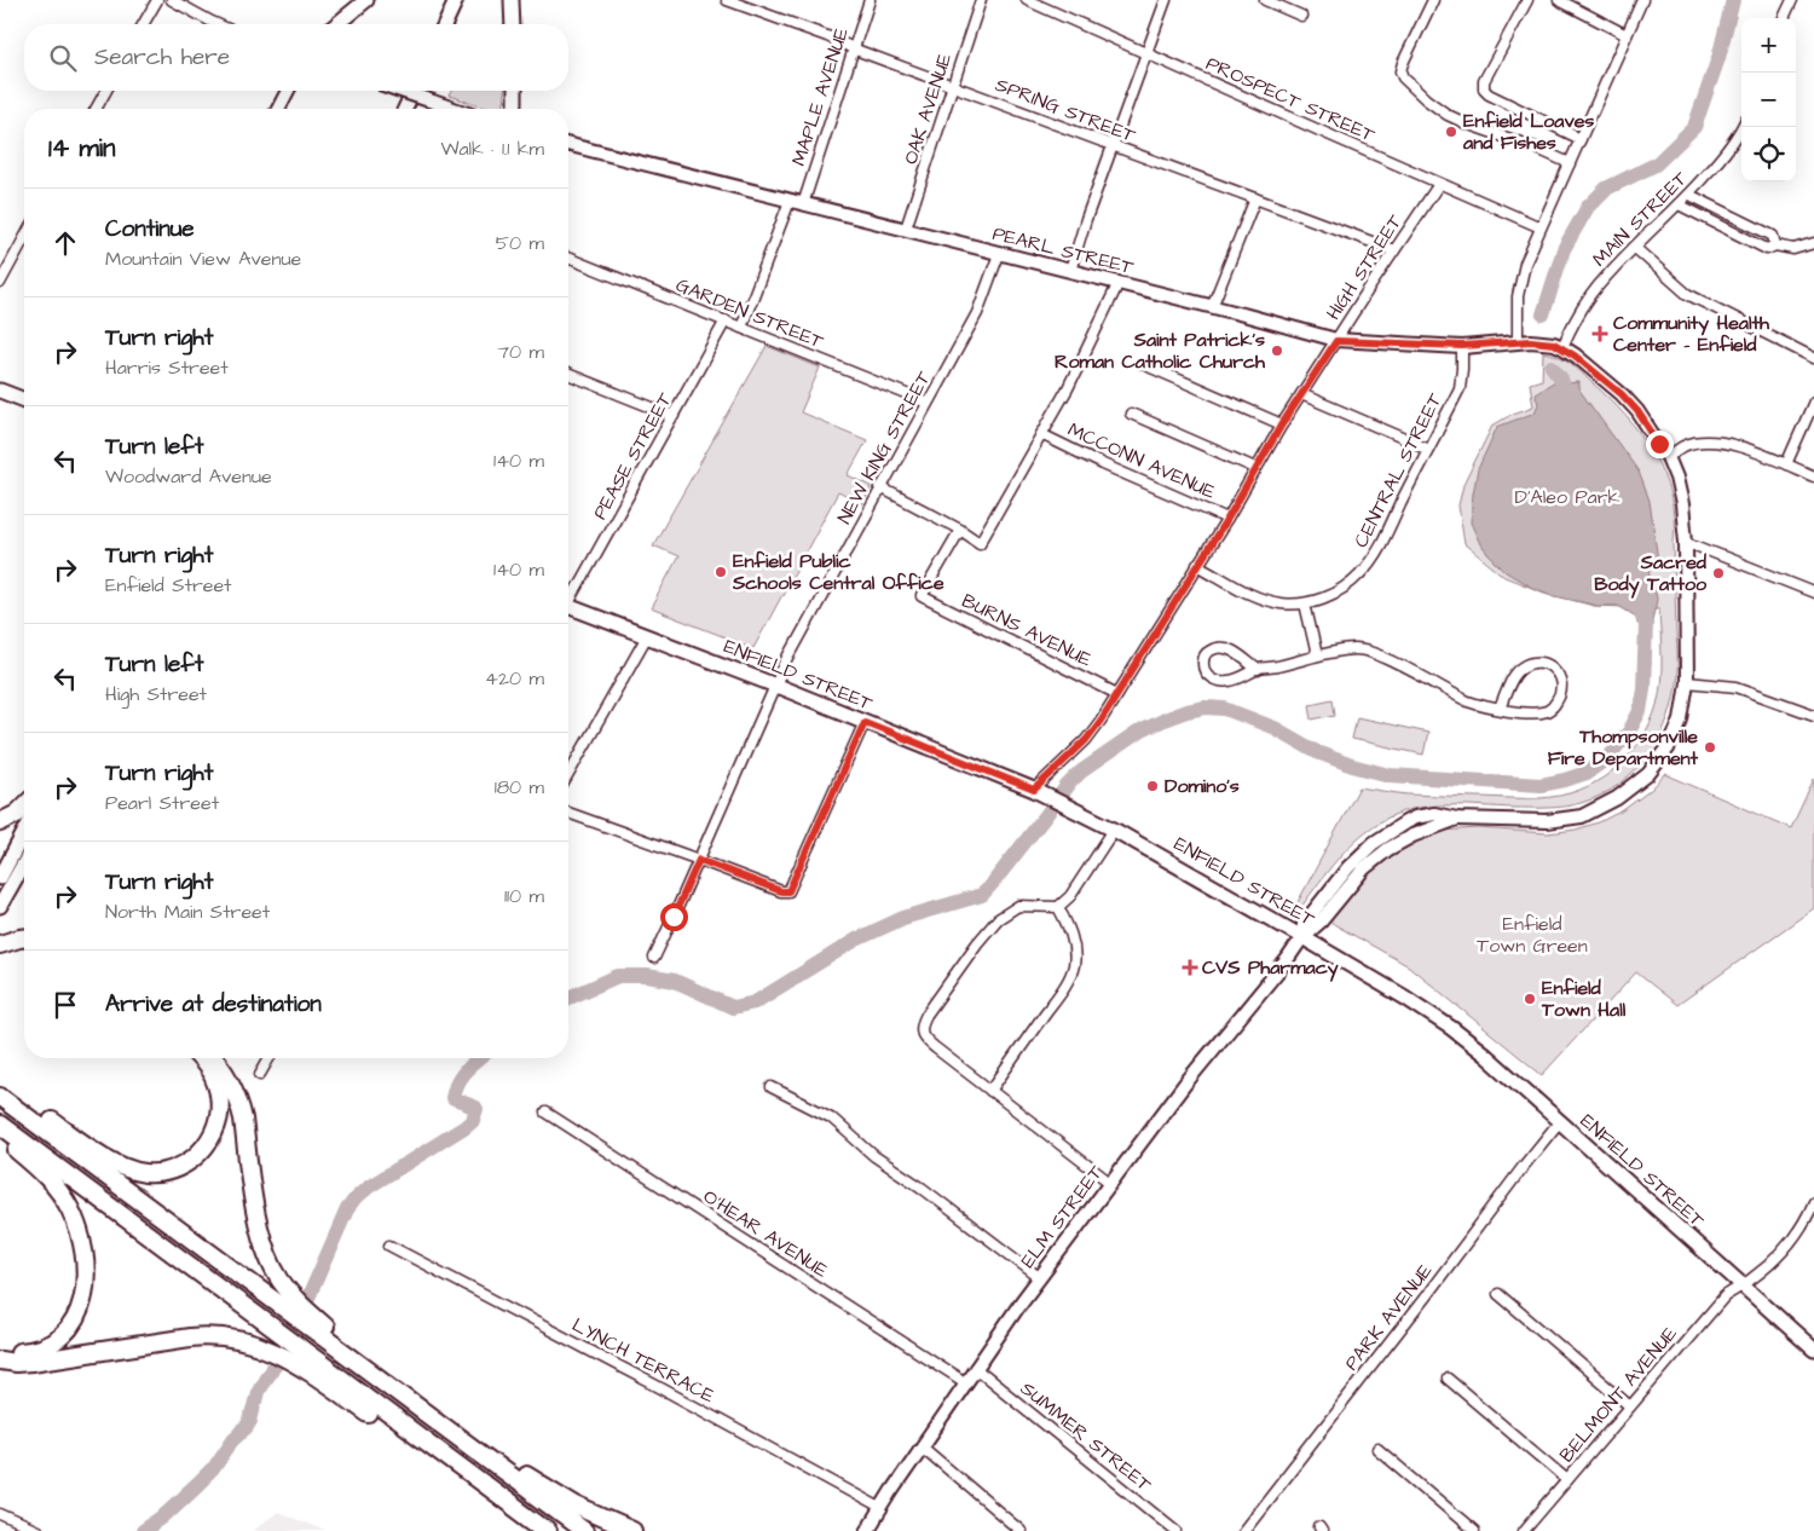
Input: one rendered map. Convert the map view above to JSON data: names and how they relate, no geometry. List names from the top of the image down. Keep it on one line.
{"streets":{"main road":["ENFIELD STREET"],"street":["MAPLE AVENUE","PROSPECT STREET","OAK AVENUE","SPRING STREET","MAIN STREET","PEARL STREET","HIGH STREET","GARDEN STREET","NEW KING STREET","PEASE STREET","MCCONN AVENUE","CENTRAL STREET","BURNS AVENUE","ELM STREET","O'HEAR AVENUE","PARK AVENUE","LYNCH TERRACE","BELMONT AVENUE","SUMMER STREET"]},"crossings":[["MAPLE AVENUE","SPRING STREET"],["MAPLE AVENUE","PEARL STREET"],["PROSPECT STREET","HIGH STREET"],["OAK AVENUE","SPRING STREET"],["OAK AVENUE","PEARL STREET"],["SPRING STREET","HIGH STREET"],["MAIN STREET","PEARL STREET"],["PEARL STREET","HIGH STREET"],["PEARL STREET","NEW KING STREET"],["PEARL STREET","CENTRAL STREET"],["HIGH STREET","MCCONN AVENUE"],["HIGH STREET","CENTRAL STREET"],["HIGH STREET","BURNS AVENUE"],["HIGH STREET","ENFIELD STREET"],["GARDEN STREET","NEW KING STREET"],["GARDEN STREET","PEASE STREET"],["NEW KING STREET","ENFIELD STREET"],["ENFIELD STREET","ELM STREET"],["ENFIELD STREET","PARK AVENUE"],["ENFIELD STREET","BELMONT AVENUE"],["ELM STREET","O'HEAR AVENUE"],["ELM STREET","LYNCH TERRACE"],["ELM STREET","SUMMER STREET"]],"parks":["D'Aleo Park","Enfield Town Green"],"places":{"other":["Enfield Loaves and Fishes","Saint Patrick's Roman Catholic Church","Enfield Public Schools Central Office","Sacred Body Tattoo","Thompsonville Fire Department","Domino's","Enfield Town Hall"],"health":["Community Health Center - Enfield","CVS Pharmacy"]},"page":{"map_buttons":["+","−"],"search":"Search here","heading":["14 min","Walk · 1.1 km"],"list":[["Continue","Mountain View Avenue","50 m"],["Turn right","Harris Street","70 m"],["Turn left","Woodward Avenue","140 m"],["Turn right","Enfield Street","140 m"],["Turn left","High Street","420 m"],["Turn right","Pearl Street","180 m"],["Turn right","North Main Street","110 m"],"Arrive at destination"]}}
